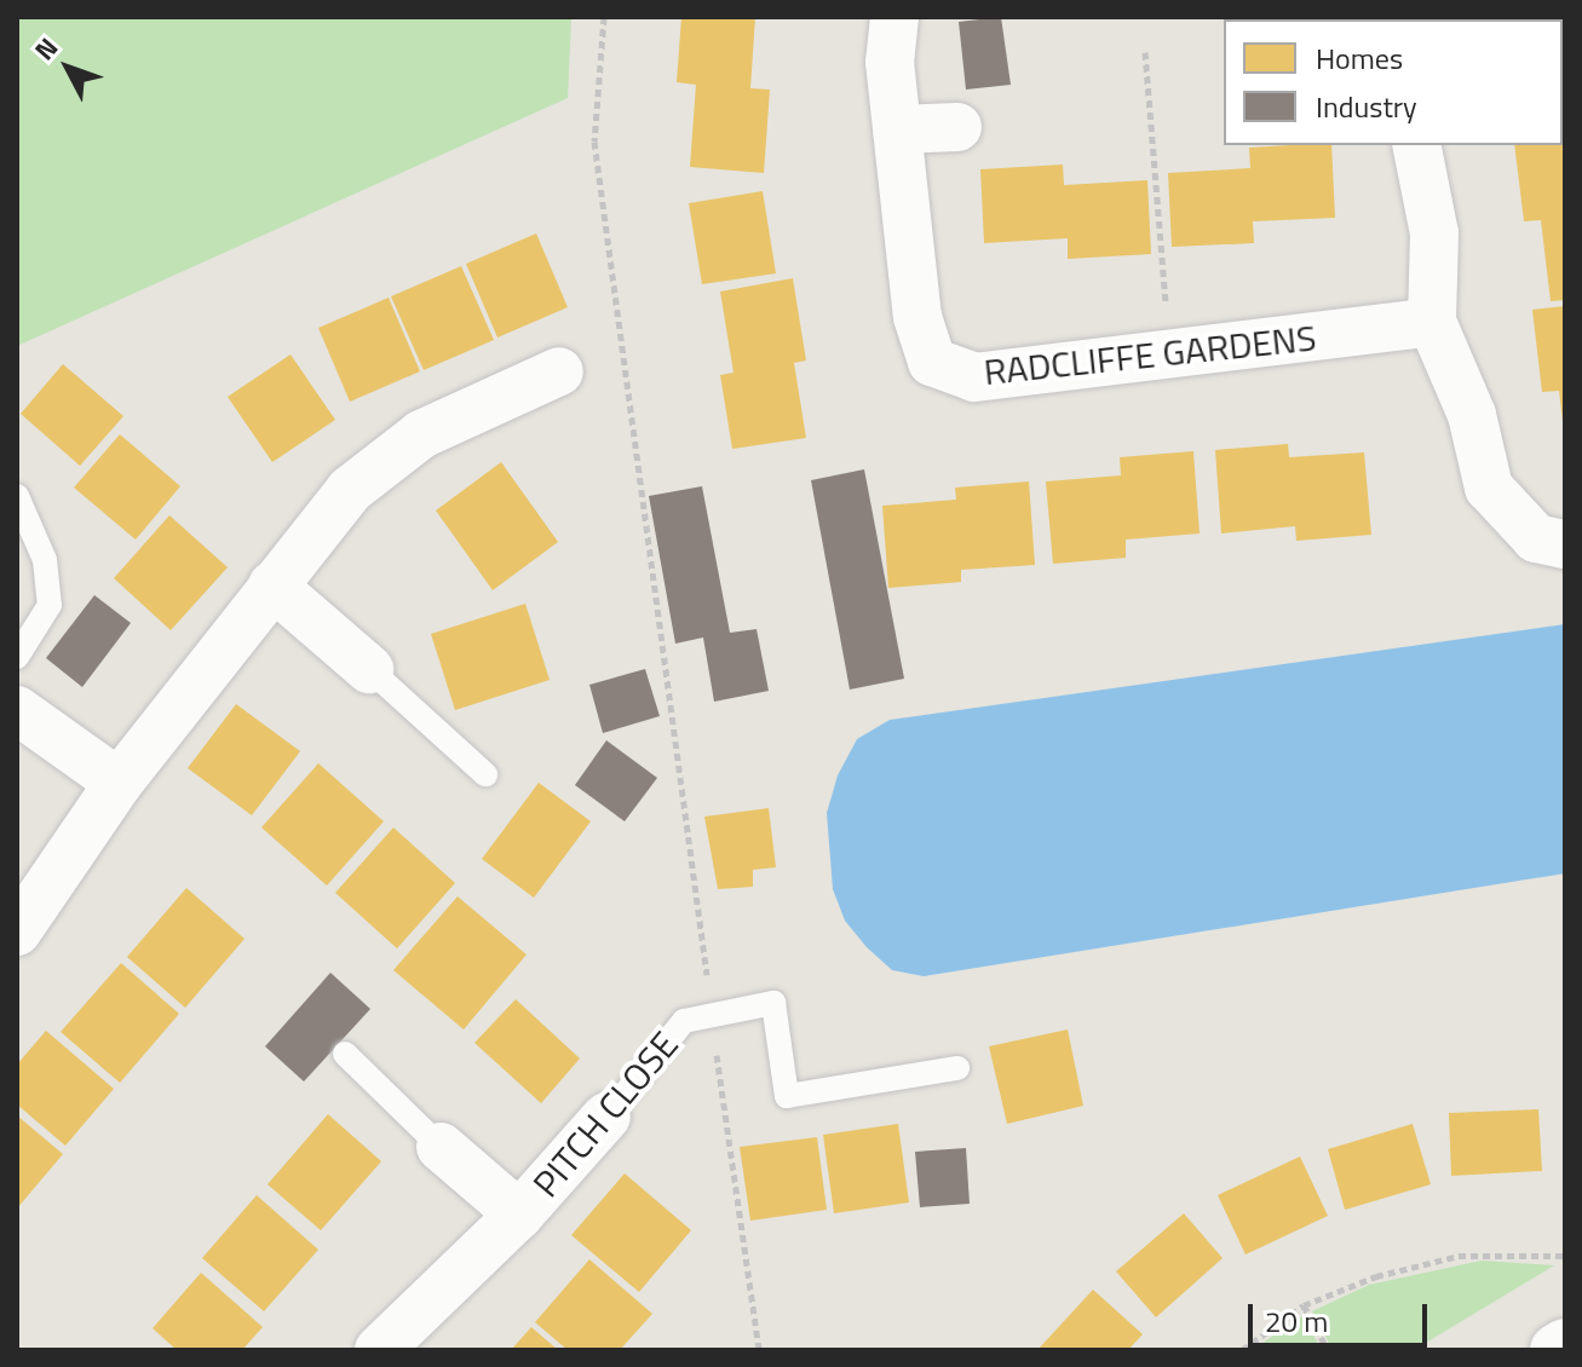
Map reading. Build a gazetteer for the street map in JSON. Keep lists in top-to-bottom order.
{
  "streets": {
    "street": ["RADCLIFFE GARDENS", "PITCH CLOSE"]
  },
  "legend": ["Homes", "Industry"],
  "scale_bar": "20 m",
  "north": "top left"
}
